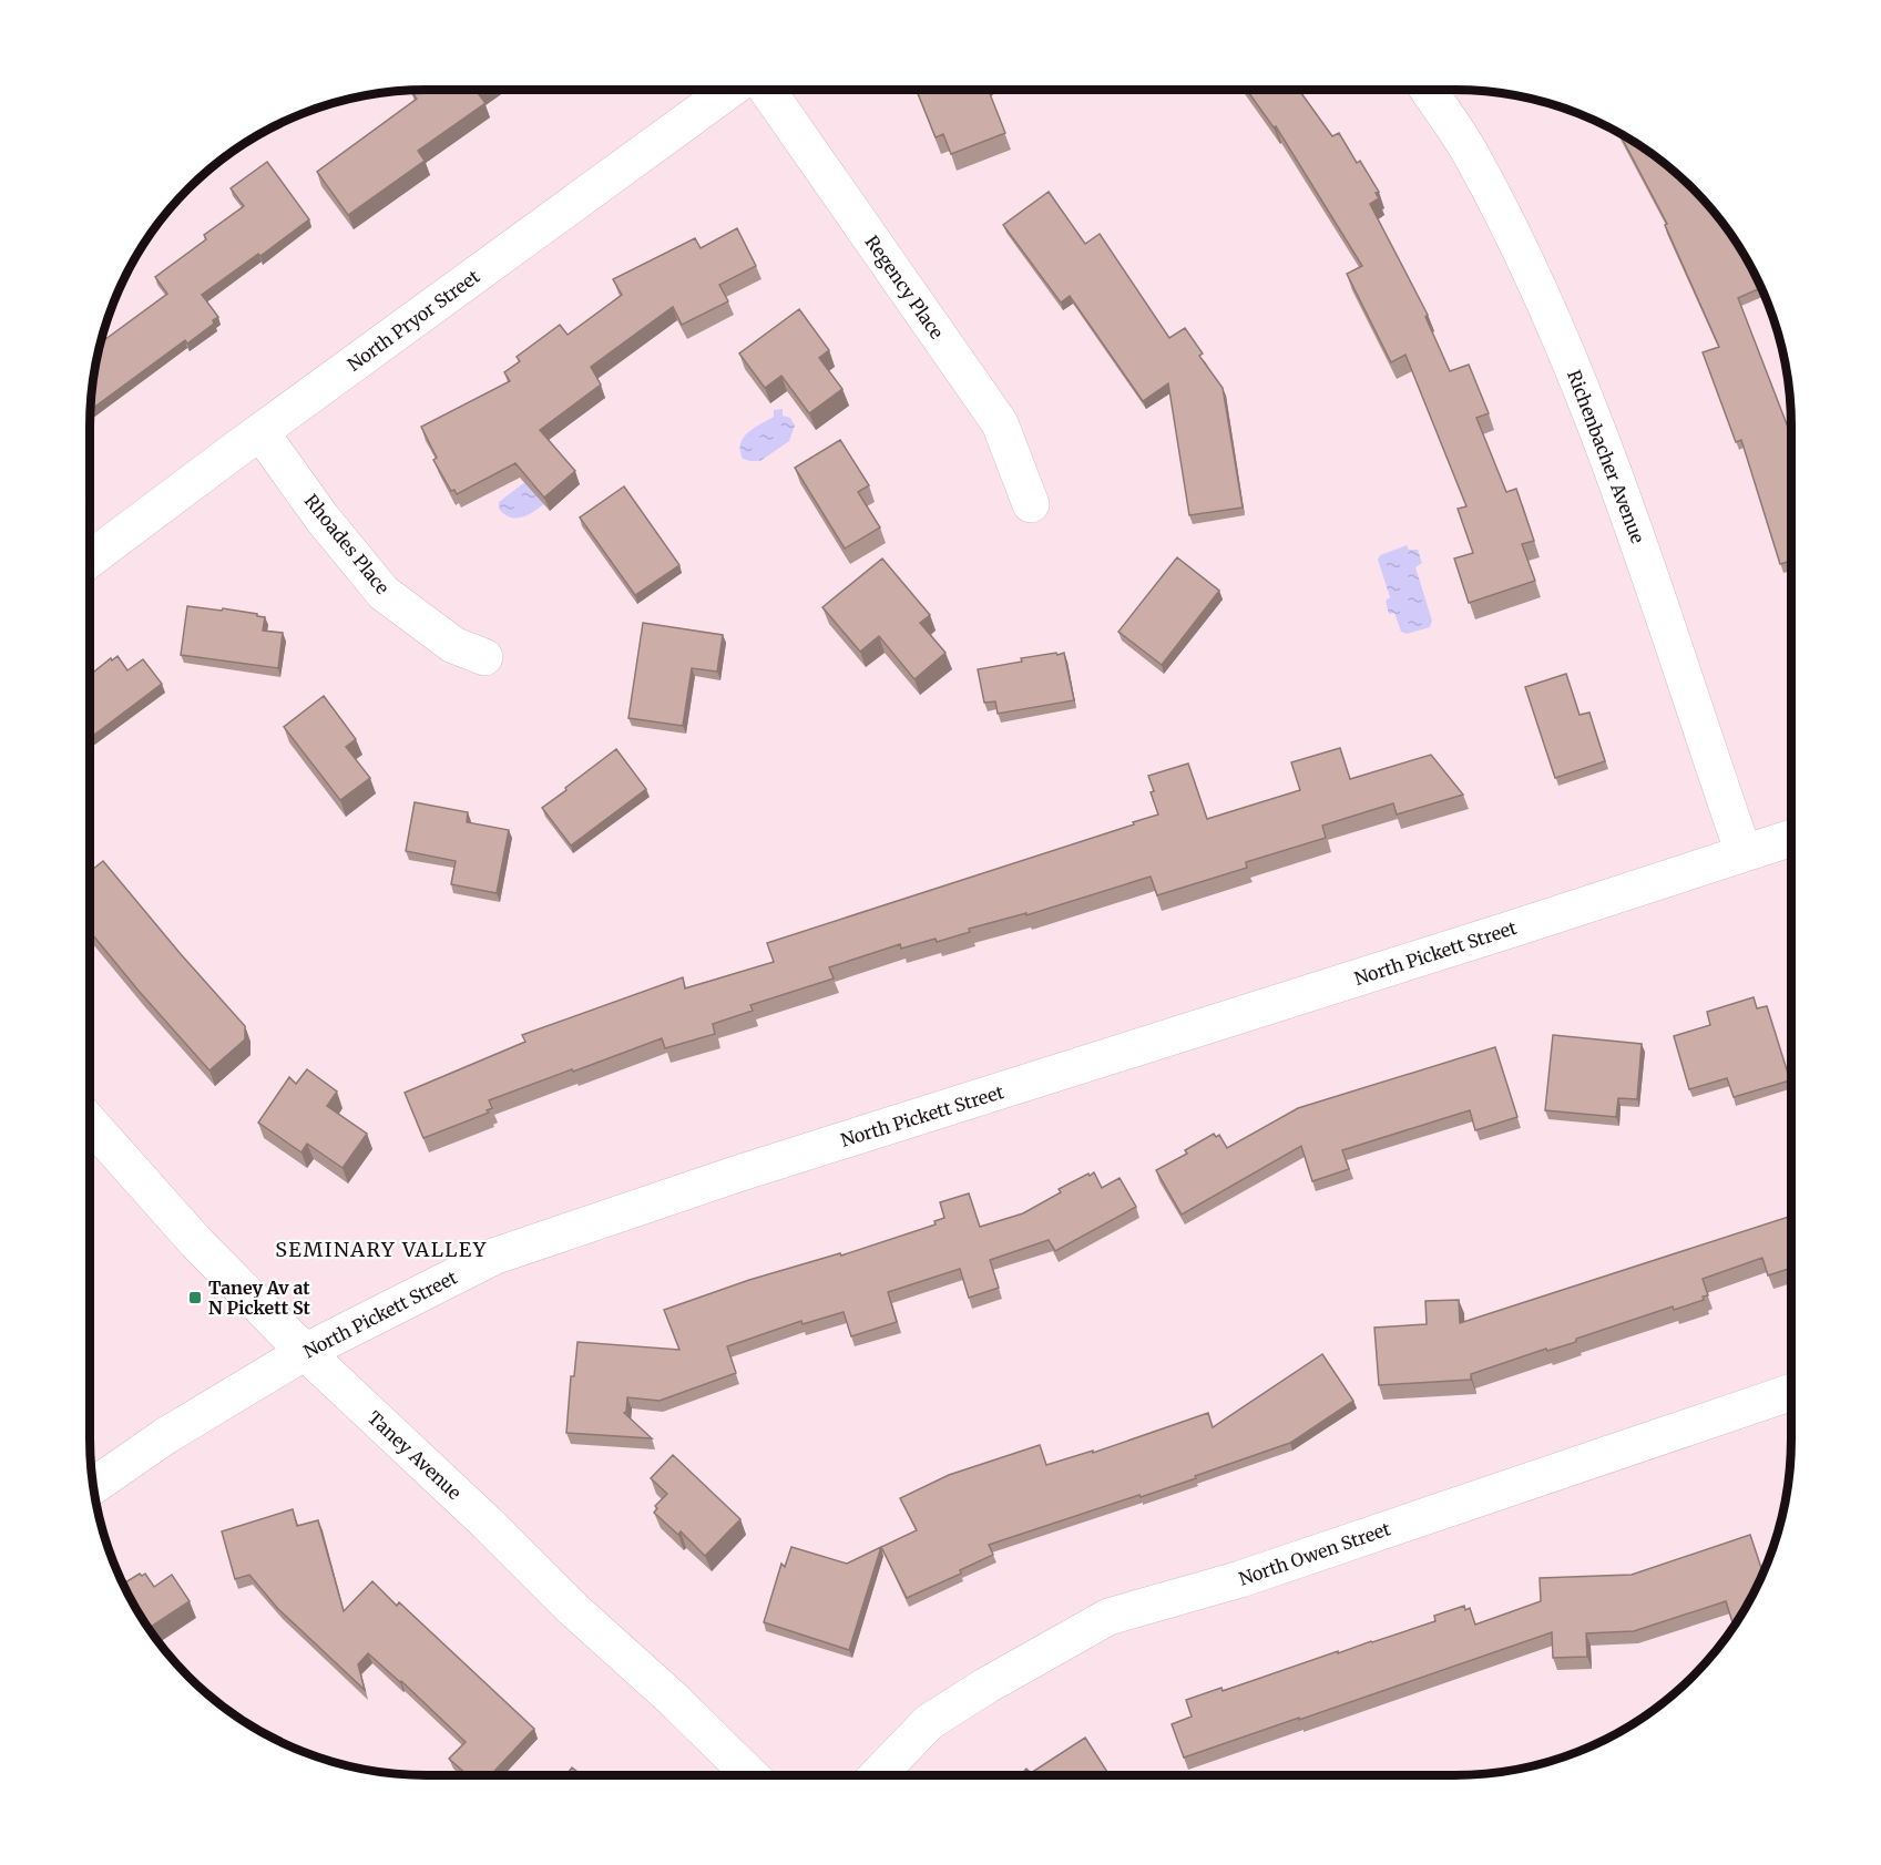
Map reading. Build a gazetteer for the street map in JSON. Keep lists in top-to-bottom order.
{
  "streets": {
    "street": [
      "Regency Place",
      "North Pryor Street",
      "Richenbacher Avenue",
      "Rhoades Place",
      "North Pickett Street",
      "Taney Avenue",
      "North Owen Street"
    ]
  },
  "crossings": [
    ["North Pryor Street", "Rhoades Place"],
    ["Richenbacher Avenue", "North Pickett Street"],
    ["North Pickett Street", "Taney Avenue"]
  ],
  "districts": ["SEMINARY VALLEY"],
  "places": {
    "transit": ["Taney Av at N Pickett St"]
  }
}
